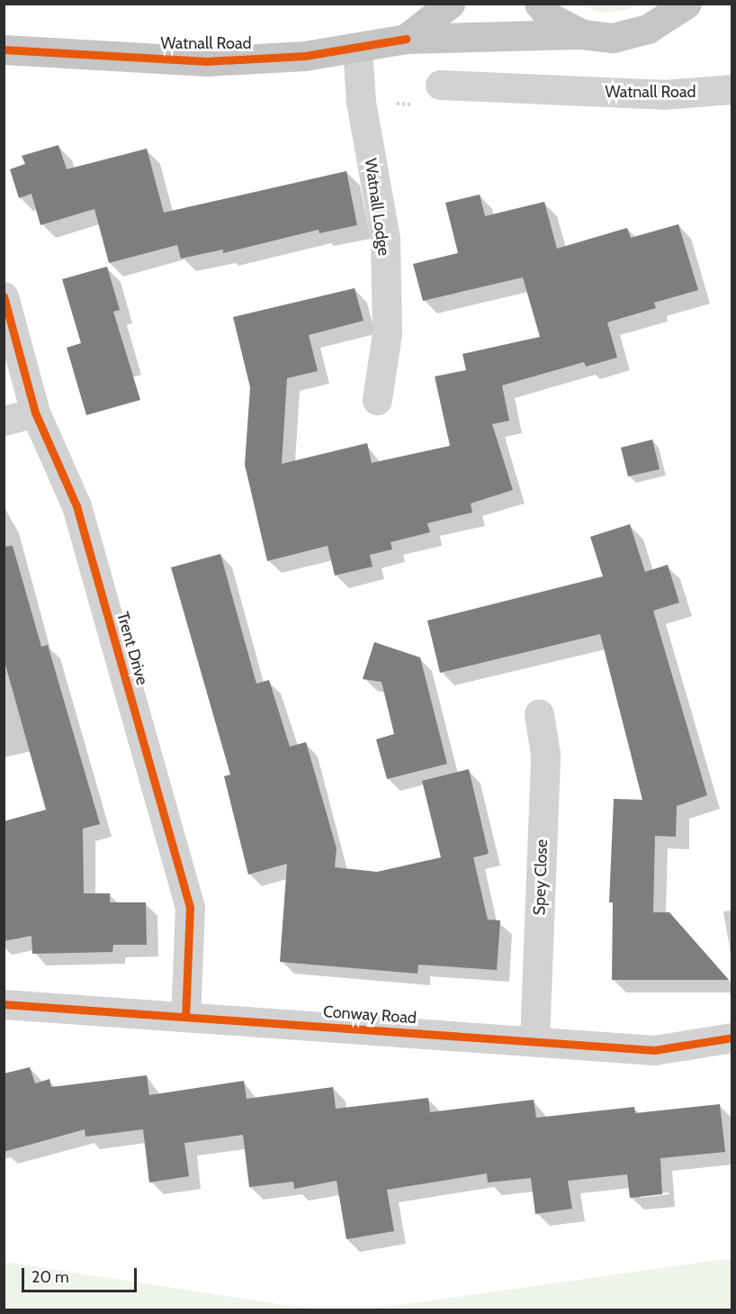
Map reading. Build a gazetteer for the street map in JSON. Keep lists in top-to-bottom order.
{
  "streets": {
    "main road": ["Watnall Road"],
    "street": [
      "Watnall Lodge",
      "Trent Drive",
      "Spey Close",
      "Conway Road"
    ]
  },
  "crossings": [
    ["Watnall Road", "Watnall Lodge"],
    ["Trent Drive", "Conway Road"],
    ["Spey Close", "Conway Road"]
  ],
  "scale_bar": "20 m"
}
